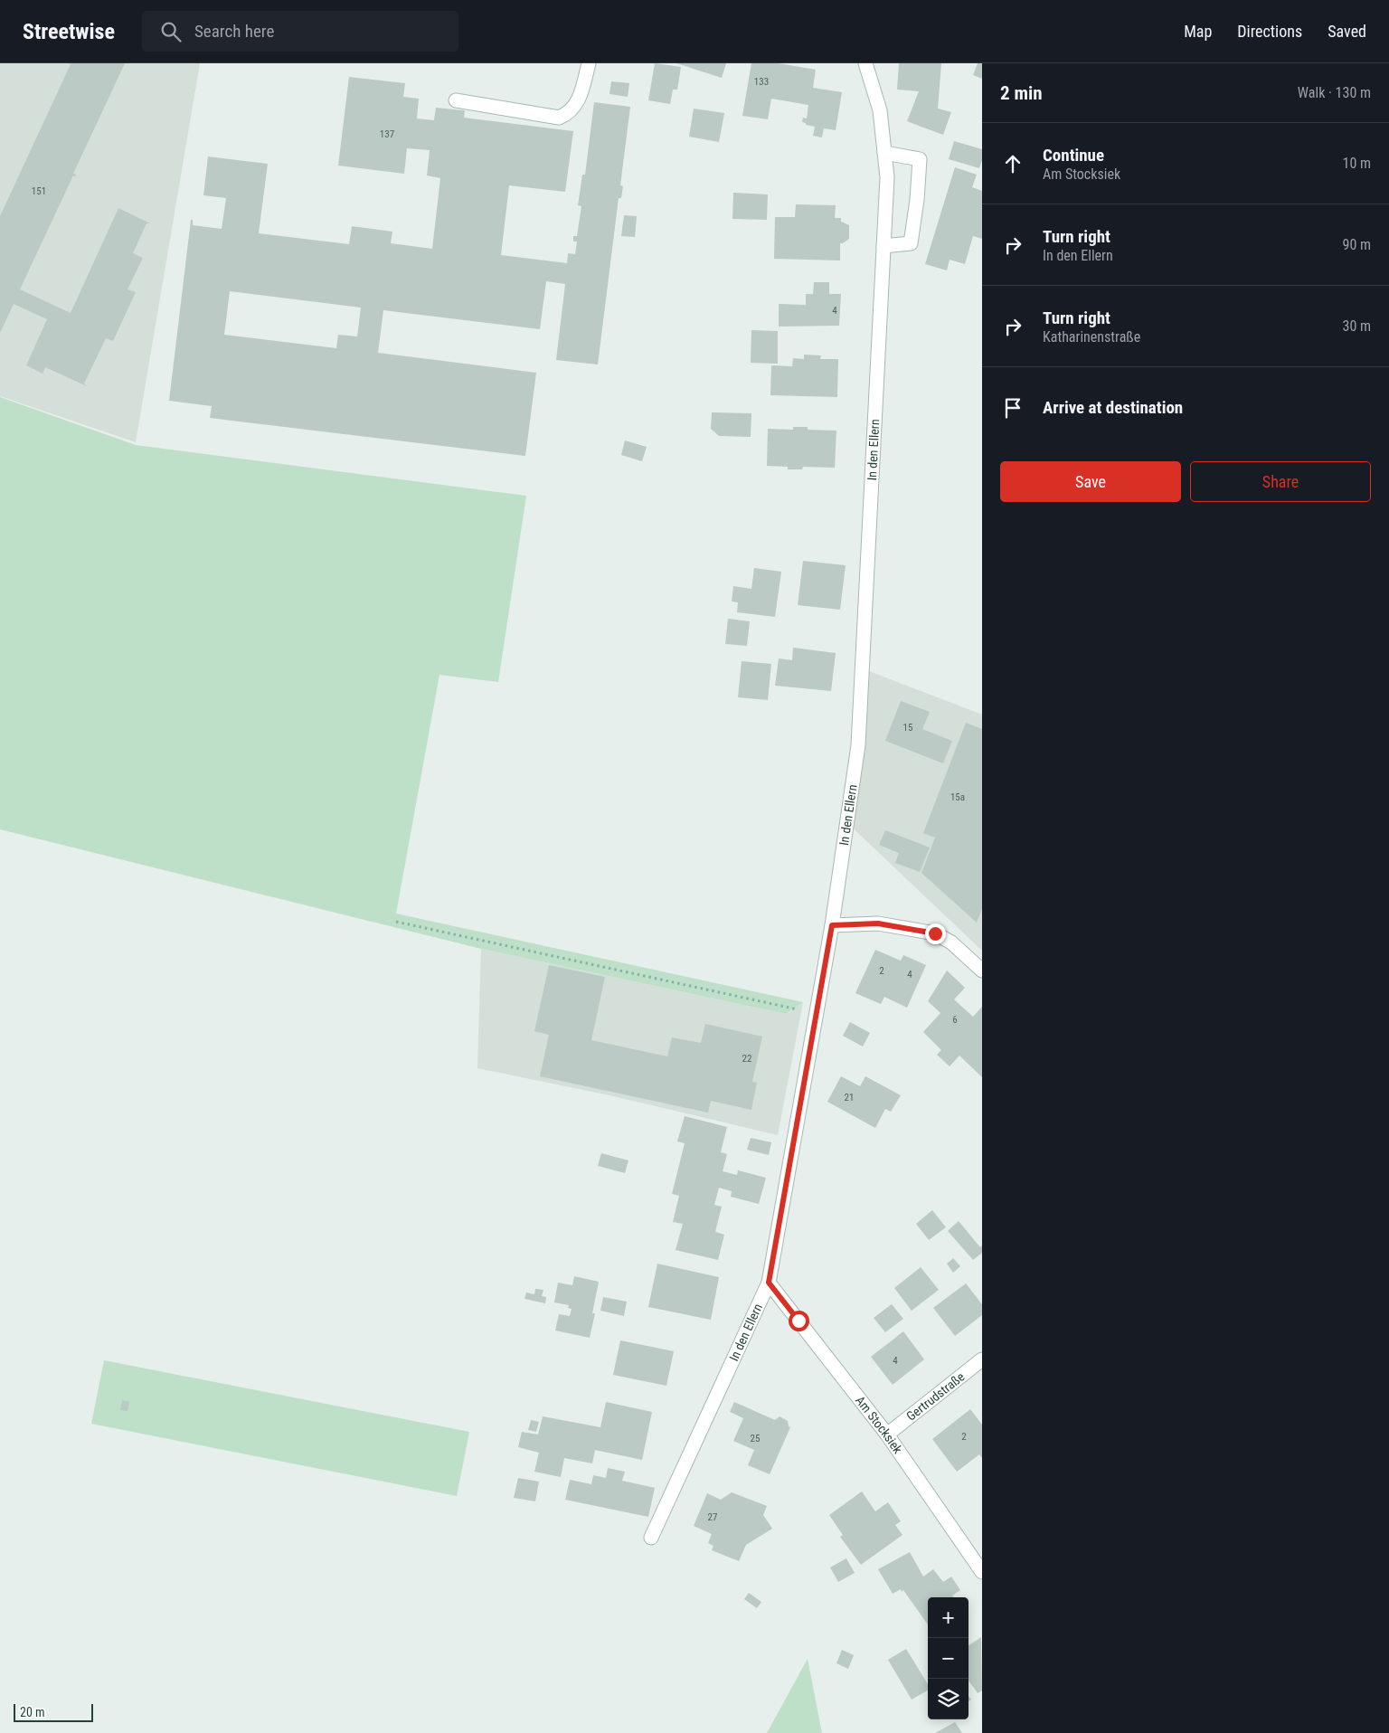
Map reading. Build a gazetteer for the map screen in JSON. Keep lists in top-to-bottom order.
{
  "streets": {
    "street": ["In den Ellern", "Gertrudstraße", "Am Stocksiek"]
  },
  "crossings": [
    ["In den Ellern", "Am Stocksiek"],
    ["Gertrudstraße", "Am Stocksiek"]
  ],
  "house_numbers": [
    "133",
    "137",
    "151",
    "4",
    "15",
    "15a",
    "2",
    "4",
    "6",
    "22",
    "21",
    "4",
    "2",
    "25",
    "27"
  ],
  "scale_bar": "20 m",
  "page": {
    "header": "Streetwise",
    "search": "Search here",
    "nav": ["Map", "Directions", "Saved"],
    "heading": ["2 min", "Walk · 130 m"],
    "list": [
      ["Continue", "Am Stocksiek", "10 m"],
      ["Turn right", "In den Ellern", "90 m"],
      ["Turn right", "Katharinenstraße", "30 m"],
      "Arrive at destination"
    ],
    "buttons": ["Save", "Share"],
    "map_buttons": ["+", "−"],
    "scale": "20 m"
  }
}
